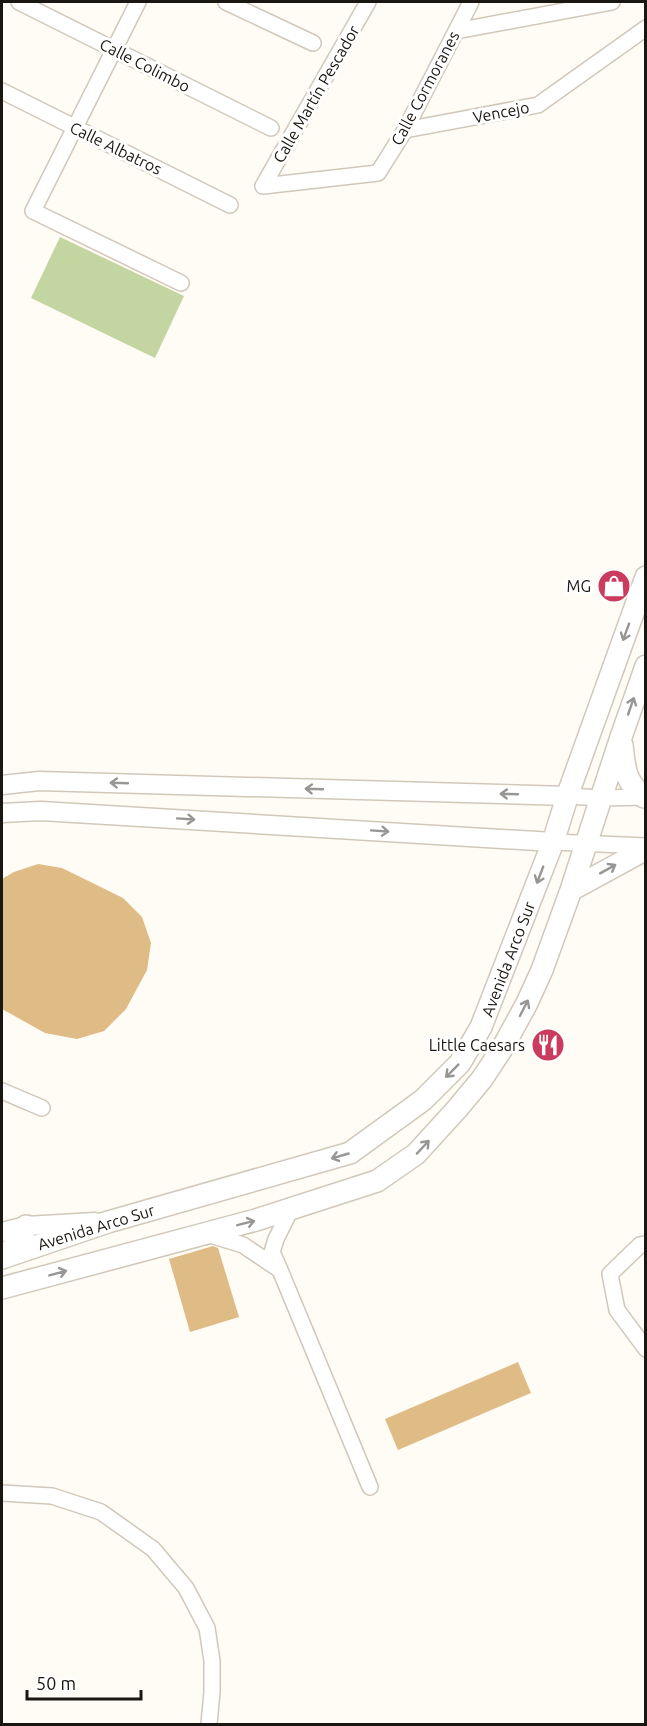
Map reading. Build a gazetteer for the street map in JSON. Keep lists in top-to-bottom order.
{
  "streets": {
    "main road": ["Avenida Arco Sur"],
    "street": [
      "Calle Colimbo",
      "Calle Cormoranes",
      "Calle Martín Pescador",
      "Vencejo",
      "Calle Albatros"
    ]
  },
  "crossings": [
    ["Calle Cormoranes", "Calle Martín Pescador"],
    ["Calle Cormoranes", "Vencejo"]
  ],
  "places": {
    "shop": ["MG"],
    "restaurant": ["Little Caesars"]
  },
  "scale_bar": "50 m"
}
